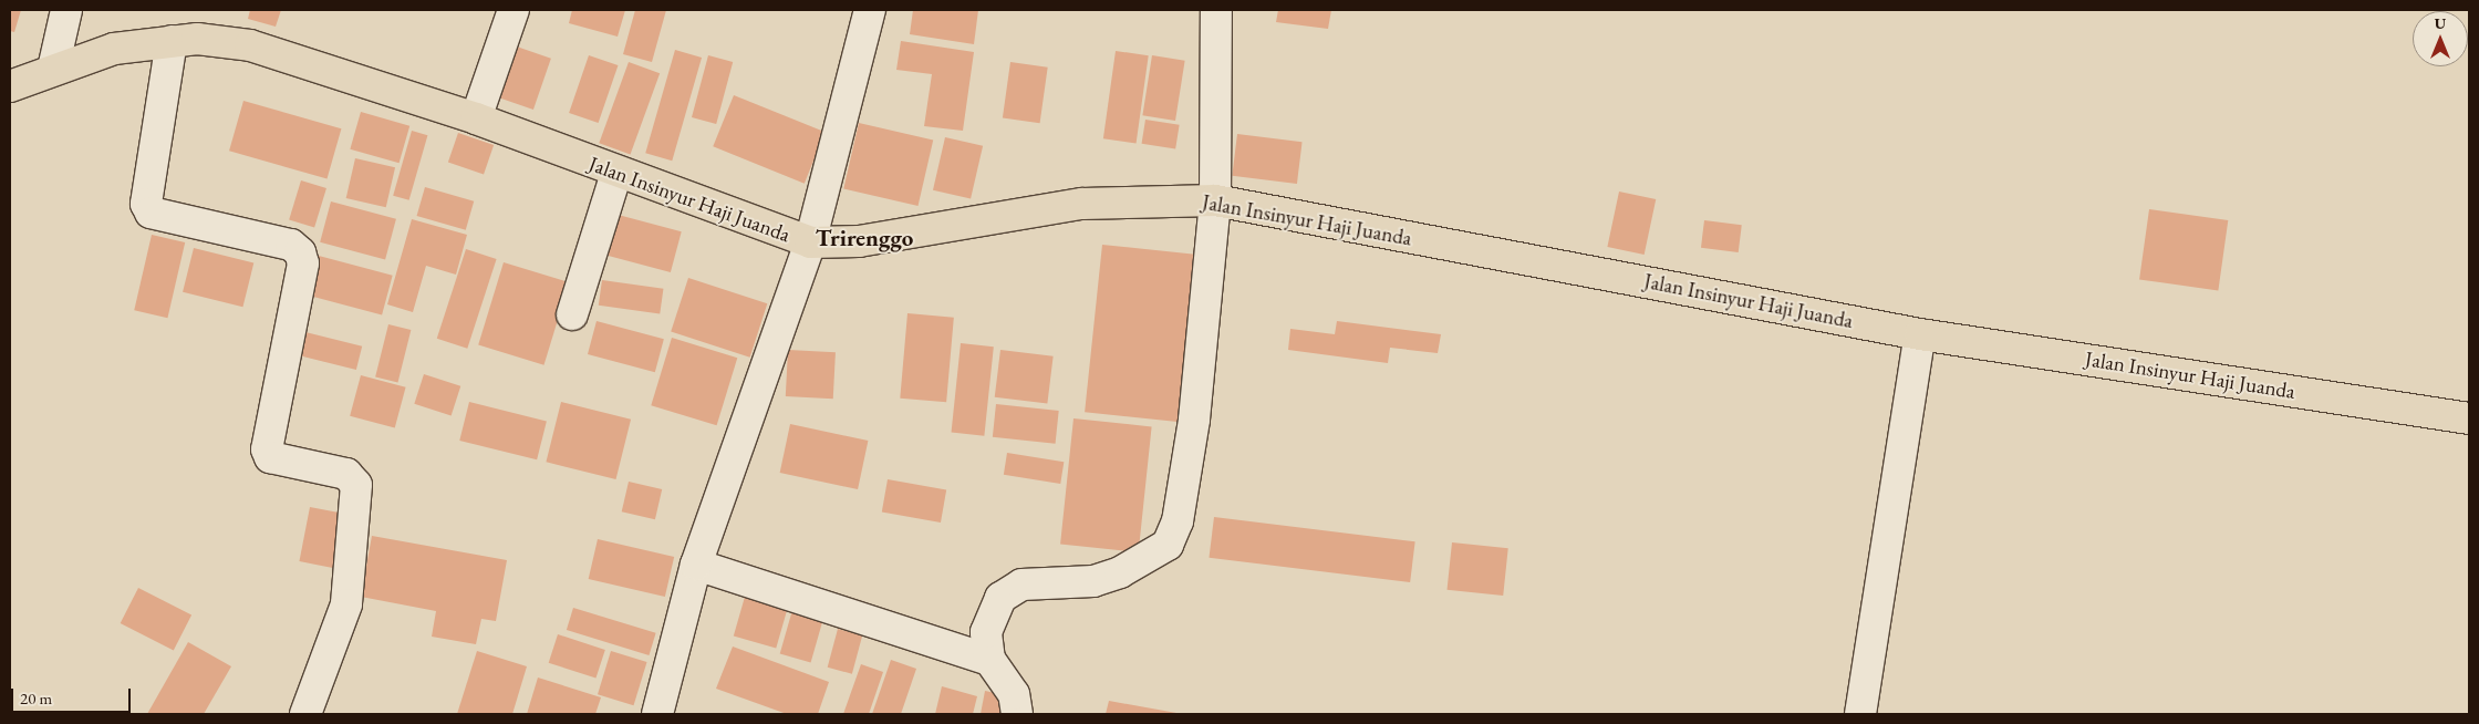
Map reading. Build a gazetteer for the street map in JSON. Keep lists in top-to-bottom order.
{
  "streets": {
    "main road": ["Jalan Insinyur Haji Juanda"]
  },
  "districts": ["Trirenggo"],
  "scale_bar": "20 m",
  "north": "top"
}
